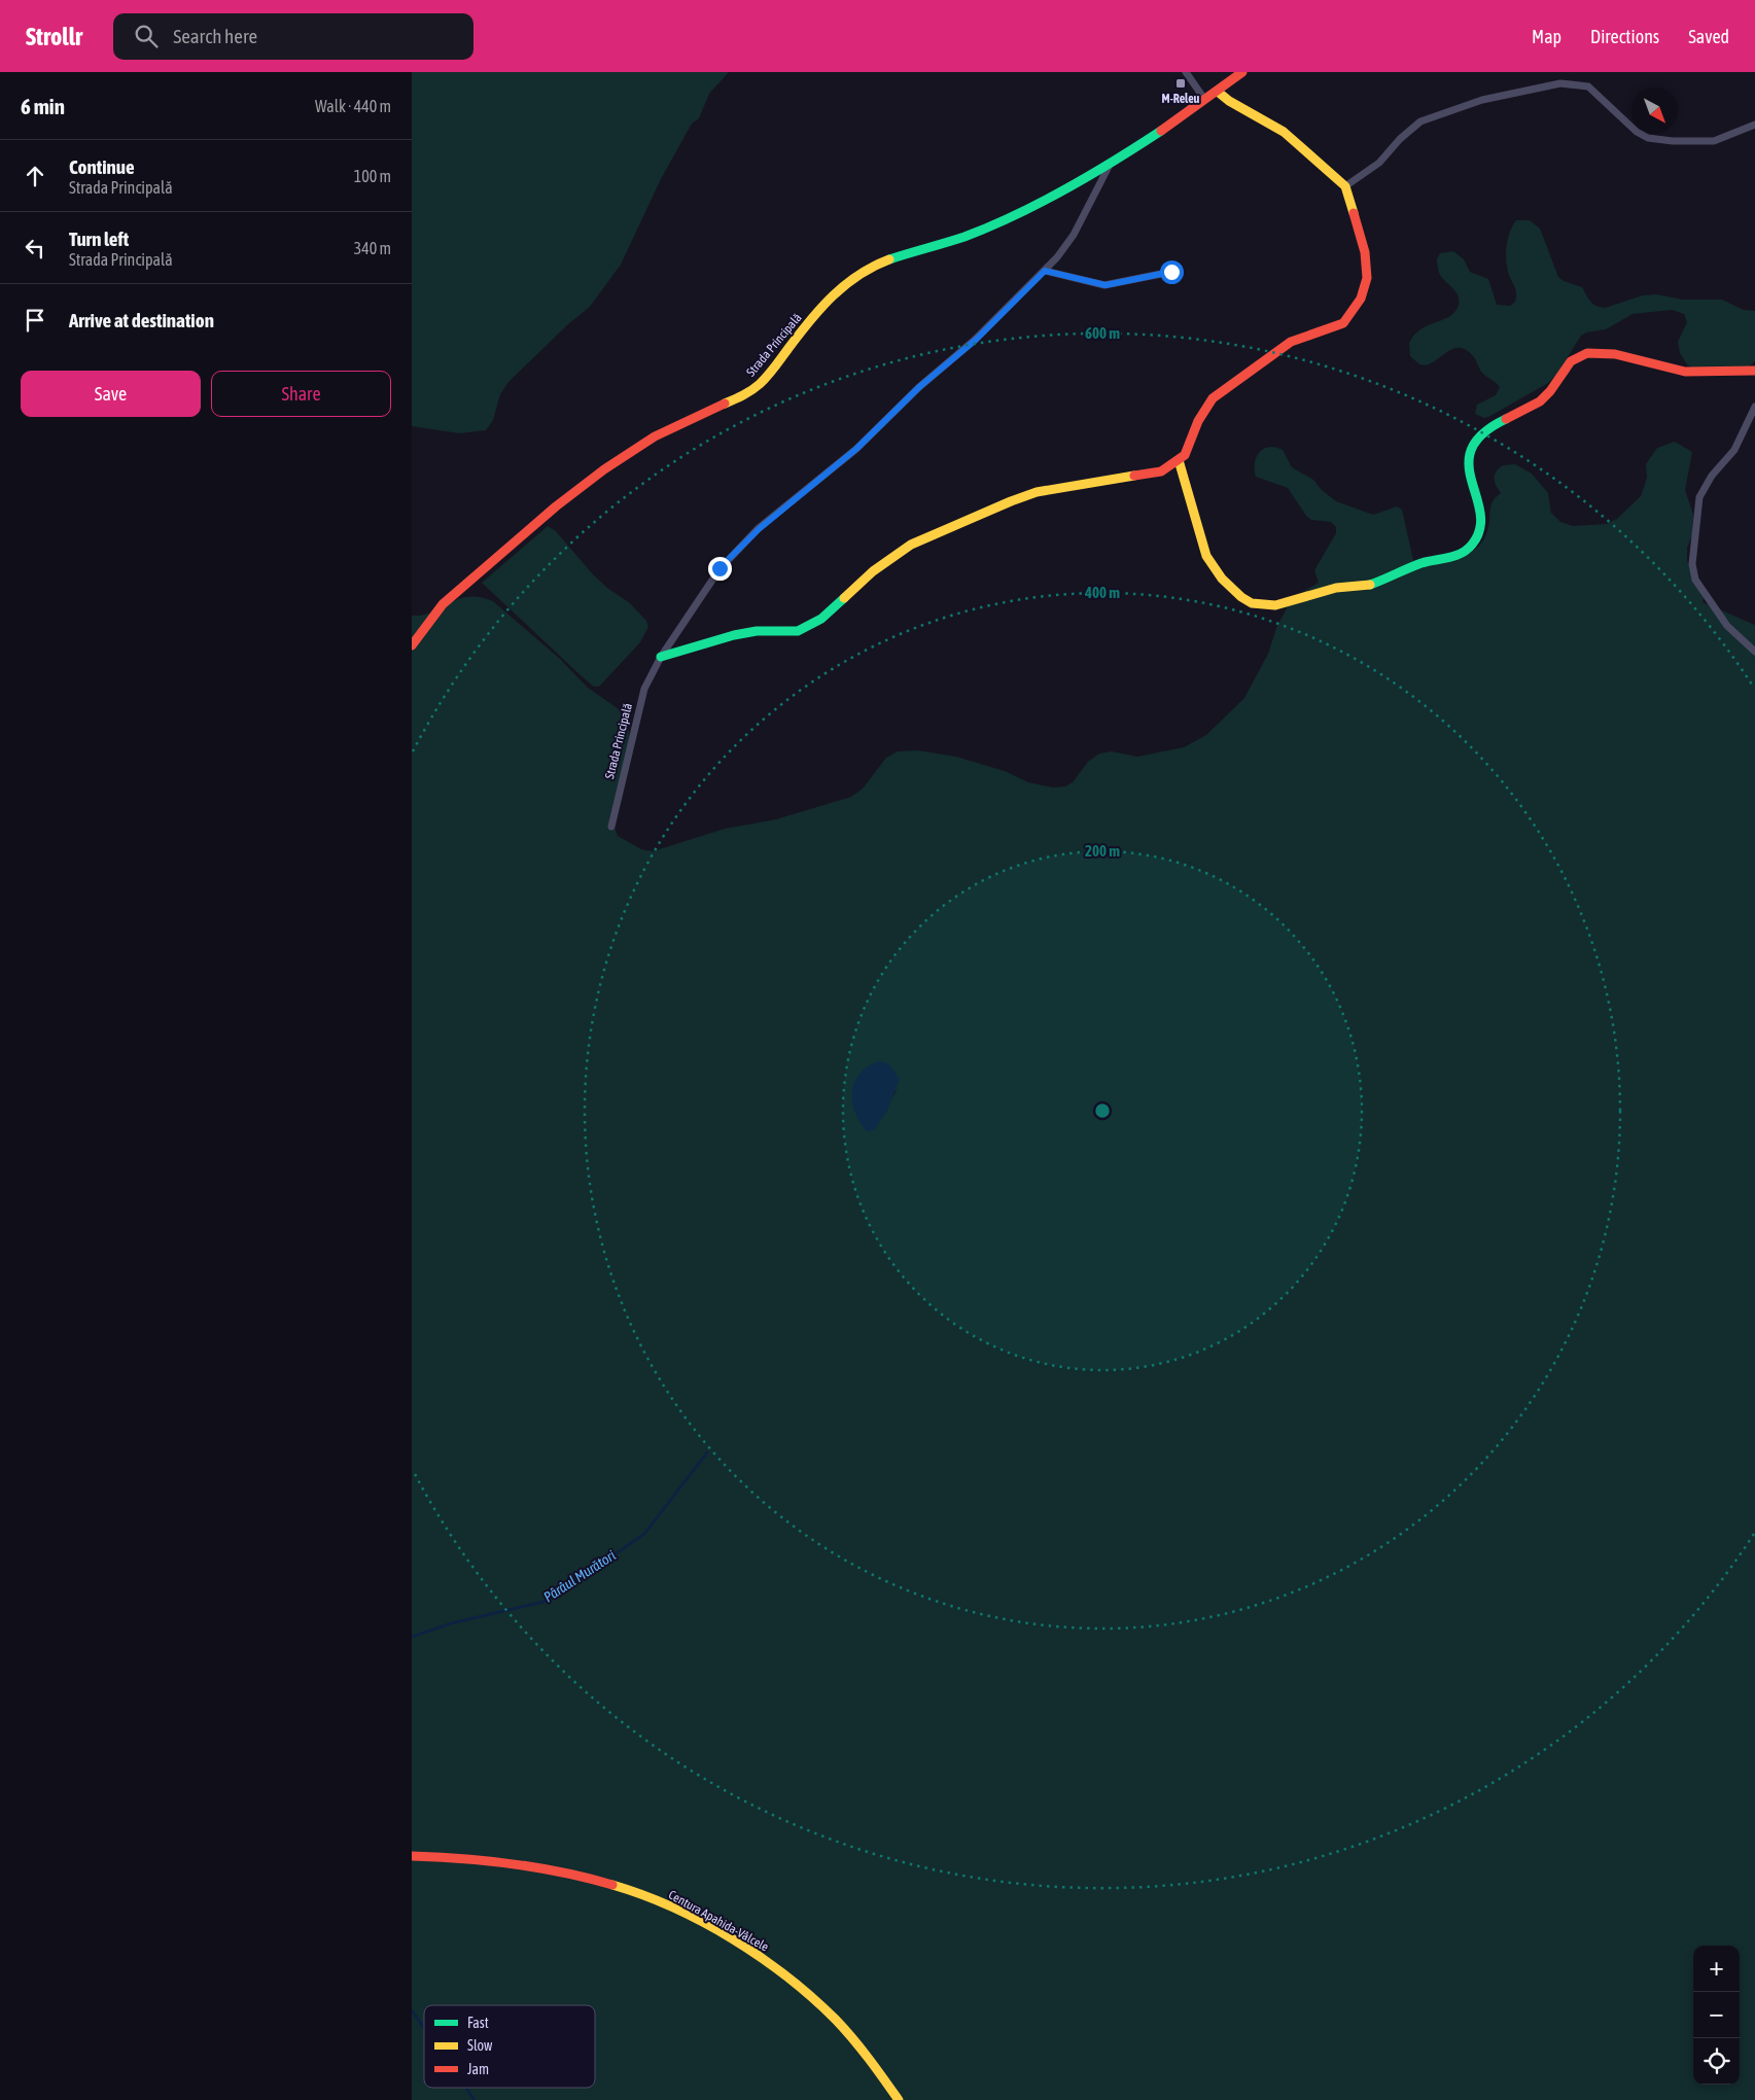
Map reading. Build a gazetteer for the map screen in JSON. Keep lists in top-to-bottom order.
{
  "streets": {
    "main road": ["Strada Principală", "Centura Apahida-Vâlcele"]
  },
  "water": ["Pârâul Murători"],
  "places": {
    "transit": ["M-Releu"]
  },
  "legend": ["Fast", "Slow", "Jam"],
  "north": "bottom right",
  "page": {
    "header": "Strollr",
    "search": "Search here",
    "nav": ["Map", "Directions", "Saved"],
    "heading": ["6 min", "Walk · 440 m"],
    "list": [
      ["Continue", "Strada Principală", "100 m"],
      ["Turn left", "Strada Principală", "340 m"],
      "Arrive at destination"
    ],
    "buttons": ["Save", "Share"],
    "map_buttons": ["+", "−"]
  },
  "rings": ["600 m", "400 m", "200 m"]
}
